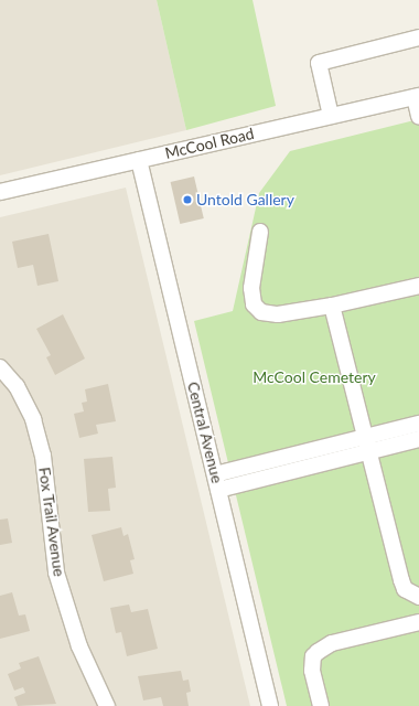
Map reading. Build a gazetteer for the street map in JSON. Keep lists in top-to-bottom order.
{
  "streets": {
    "street": ["McCool Road", "Central Avenue", "Fox Trail Avenue"]
  },
  "crossings": [
    ["McCool Road", "Central Avenue"]
  ],
  "parks": ["McCool Cemetery"],
  "places": ["Untold Gallery"]
}
